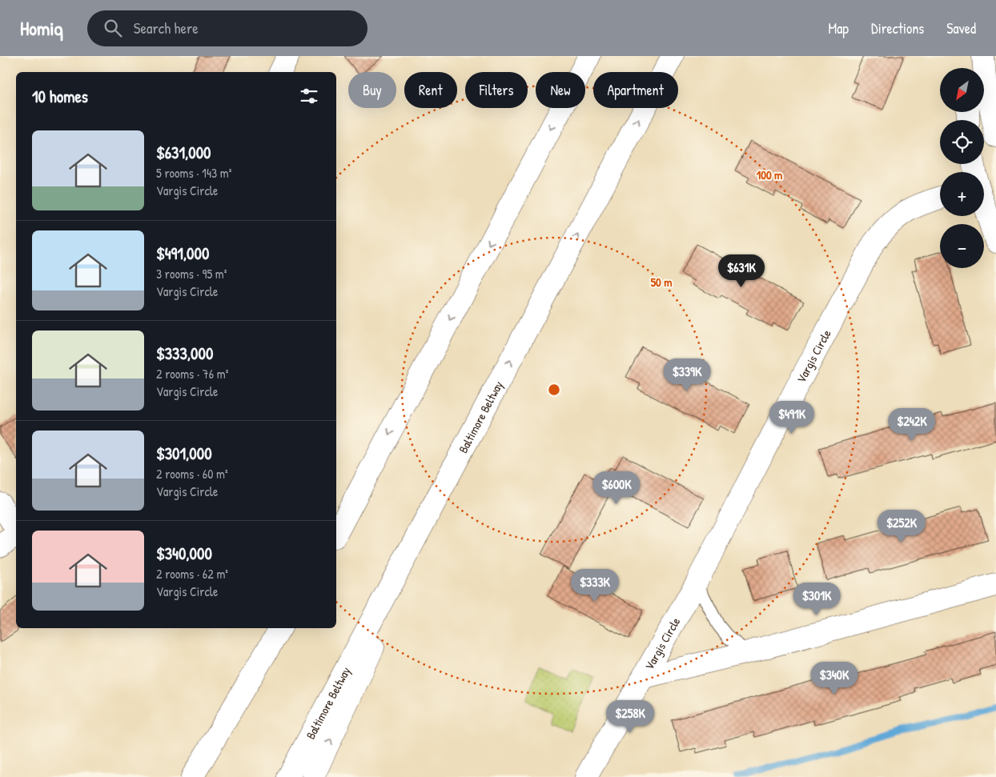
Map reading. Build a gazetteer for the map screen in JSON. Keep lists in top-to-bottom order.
{
  "streets": {
    "main road": ["Vargis Circle", "Baltimore Beltway"]
  },
  "north": "bottom left",
  "page": {
    "header": "Homiq",
    "search": "Search here",
    "nav": ["Map", "Directions", "Saved"],
    "map_buttons": ["+", "−"],
    "chip": [
      "Buy",
      "Rent",
      "Filters",
      "New",
      "Apartment"
    ],
    "heading": "10 homes",
    "list": [
      {
        "name": "$631,000",
        "note": "5 rooms · 143 m² · Vargis Circle"
      },
      {
        "name": "$491,000",
        "note": "3 rooms · 95 m² · Vargis Circle"
      },
      {
        "name": "$333,000",
        "note": "2 rooms · 76 m² · Vargis Circle"
      },
      {
        "name": "$301,000",
        "note": "2 rooms · 60 m² · Vargis Circle"
      },
      {
        "name": "$340,000",
        "note": "2 rooms · 62 m² · Vargis Circle"
      }
    ],
    "price": [
      "$631K",
      "$339K",
      "$491K",
      "$242K",
      "$600K",
      "$252K",
      "$333K",
      "$301K",
      "$340K",
      "$258K"
    ]
  },
  "rings": ["100 m", "50 m"]
}
